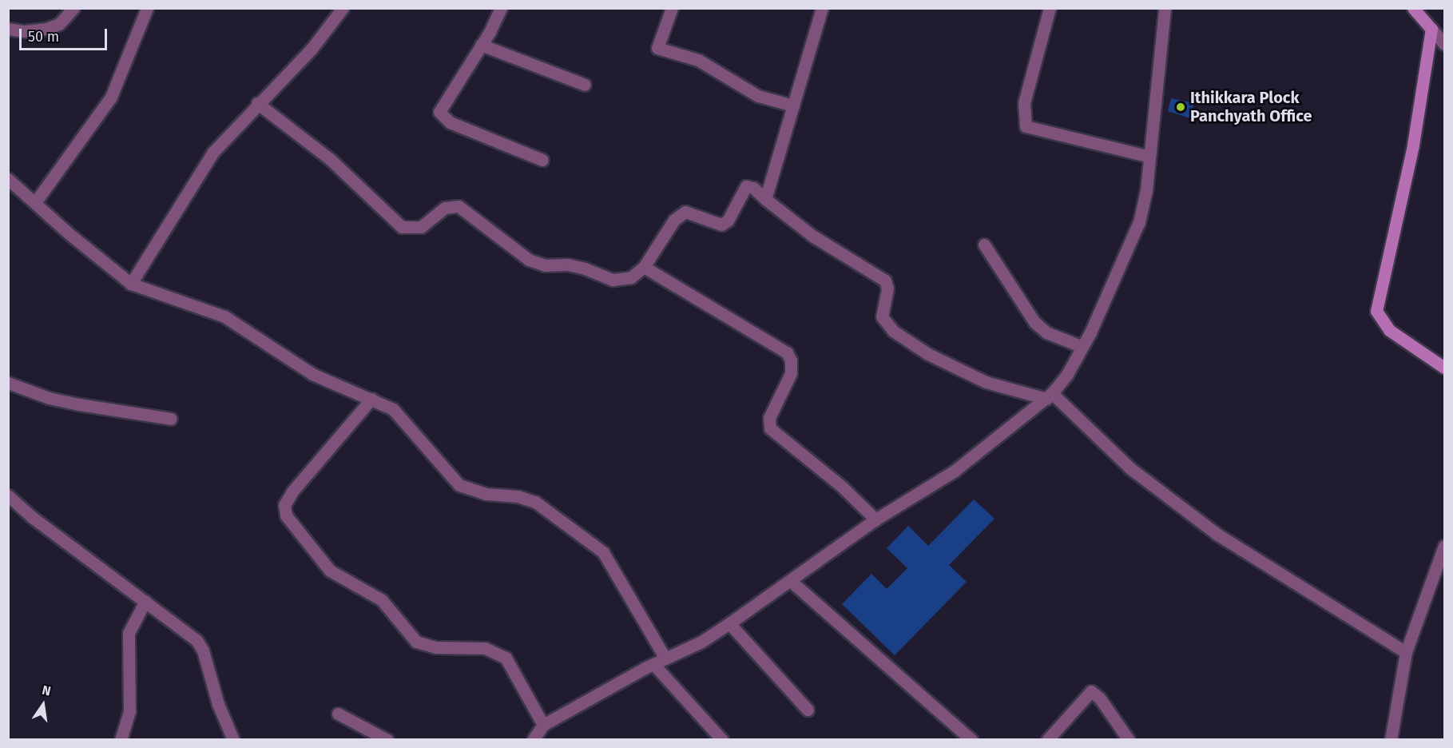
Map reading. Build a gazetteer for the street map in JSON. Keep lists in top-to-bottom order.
{
  "places": ["Ithikkara Plock Panchyath Office"],
  "scale_bar": "50 m",
  "north": "top"
}
